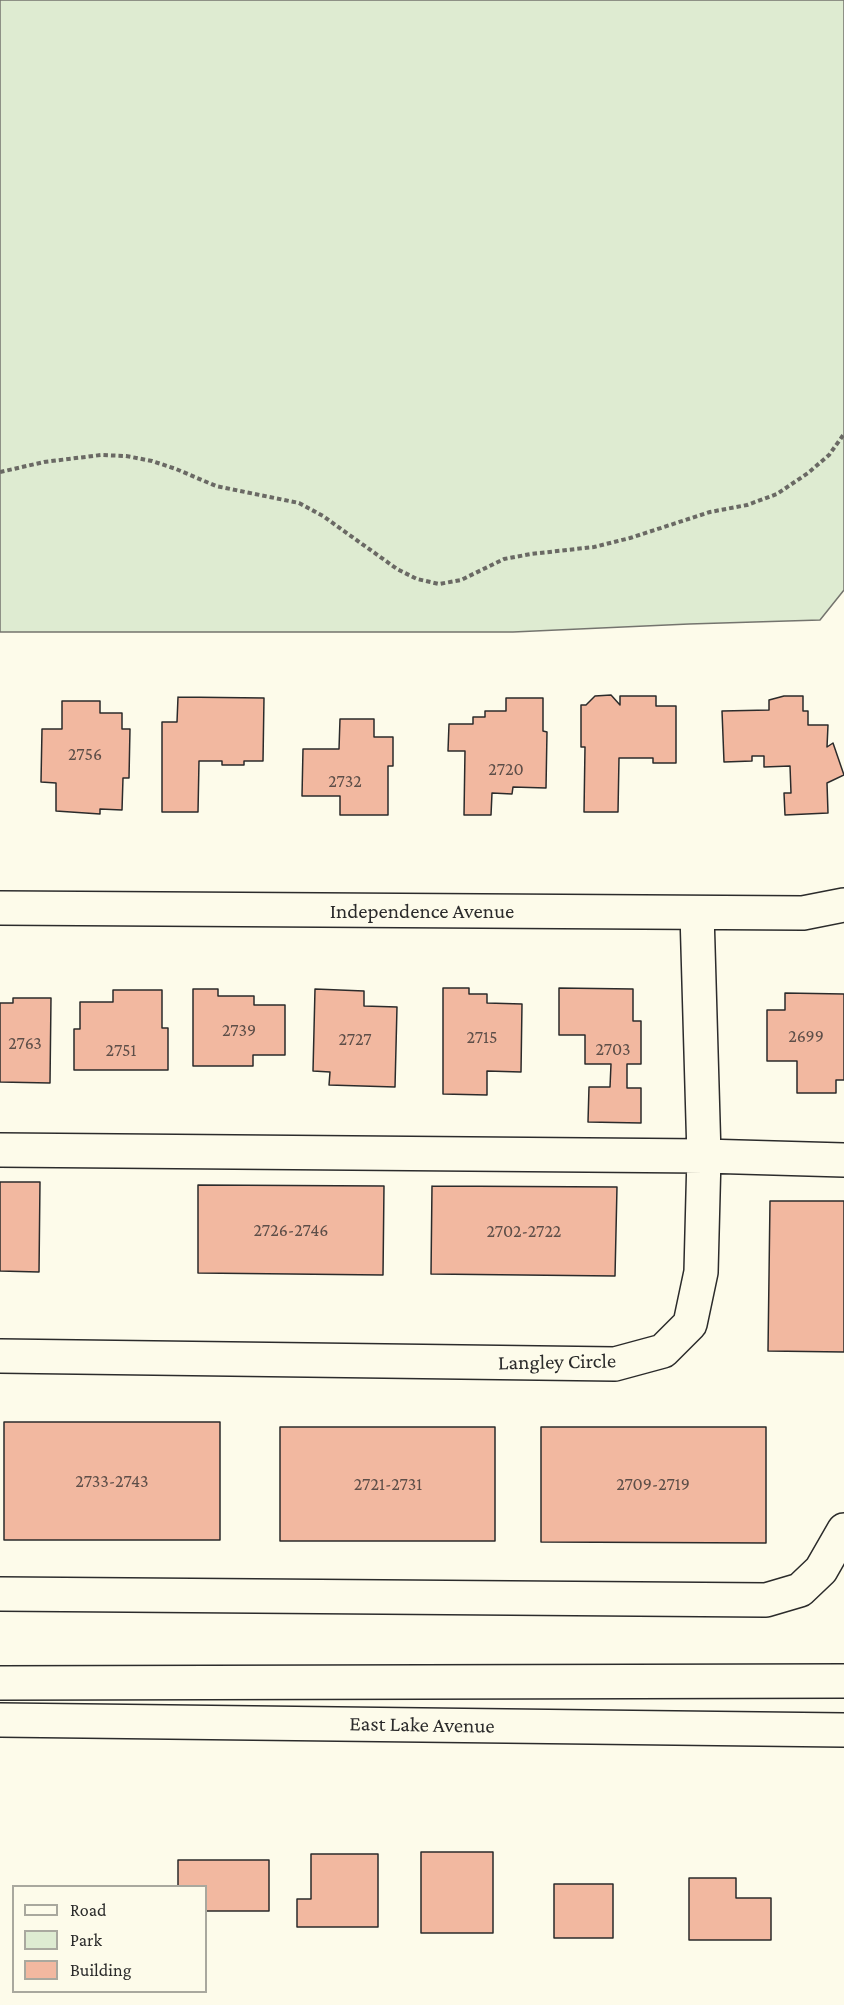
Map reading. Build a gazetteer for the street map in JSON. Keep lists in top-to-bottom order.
{
  "streets": {
    "street": ["Independence Avenue", "Langley Circle", "East Lake Avenue"]
  },
  "crossings": [
    ["Independence Avenue", "Langley Circle"]
  ],
  "house_numbers": [
    "2756",
    "2720",
    "2732",
    "2739",
    "2699",
    "2715",
    "2727",
    "2763",
    "2703",
    "2751",
    "2726-2746",
    "2702-2722",
    "2733-2743",
    "2721-2731",
    "2709-2719"
  ],
  "legend": ["Road", "Park", "Building"]
}
